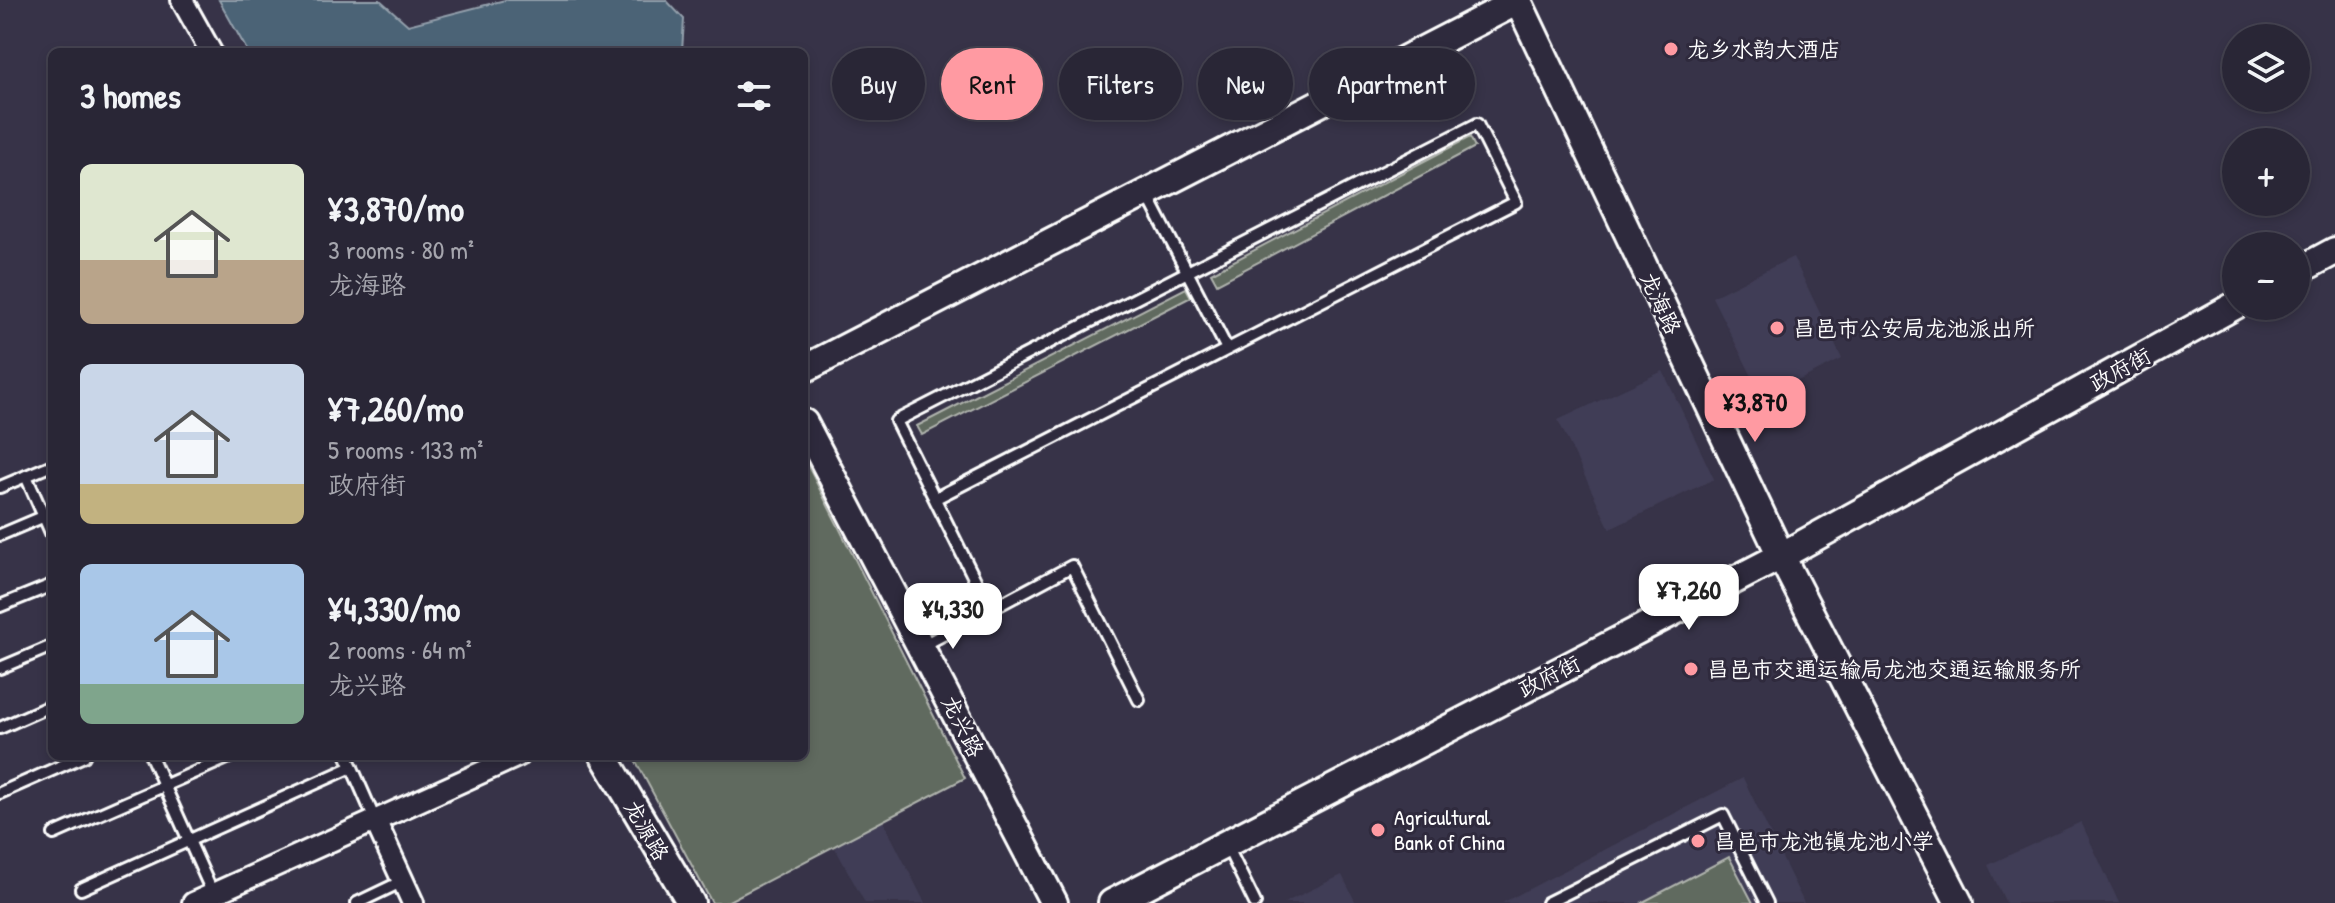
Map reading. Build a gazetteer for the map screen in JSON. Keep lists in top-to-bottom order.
{
  "streets": {
    "street": [
      "龙海路",
      "政府街",
      "龙兴路",
      "龙源路"
    ]
  },
  "crossings": [
    ["龙海路", "政府街"]
  ],
  "places": [
    "龙乡水韵大酒店",
    "昌邑市公安局龙池派出所",
    "昌邑市交通运输局龙池交通运输服务所",
    "Agricultural Bank of China",
    "昌邑市龙池镇龙池小学"
  ],
  "page": {
    "map_buttons": ["+", "−"],
    "chip": [
      "Buy",
      "Rent",
      "Filters",
      "New",
      "Apartment"
    ],
    "heading": "3 homes",
    "list": [
      {
        "name": "¥3,870/mo",
        "note": "3 rooms · 80 m² · 龙海路"
      },
      {
        "name": "¥7,260/mo",
        "note": "5 rooms · 133 m² · 政府街"
      },
      {
        "name": "¥4,330/mo",
        "note": "2 rooms · 64 m² · 龙兴路"
      }
    ],
    "price": ["¥3,870", "¥7,260", "¥4,330"]
  }
}
